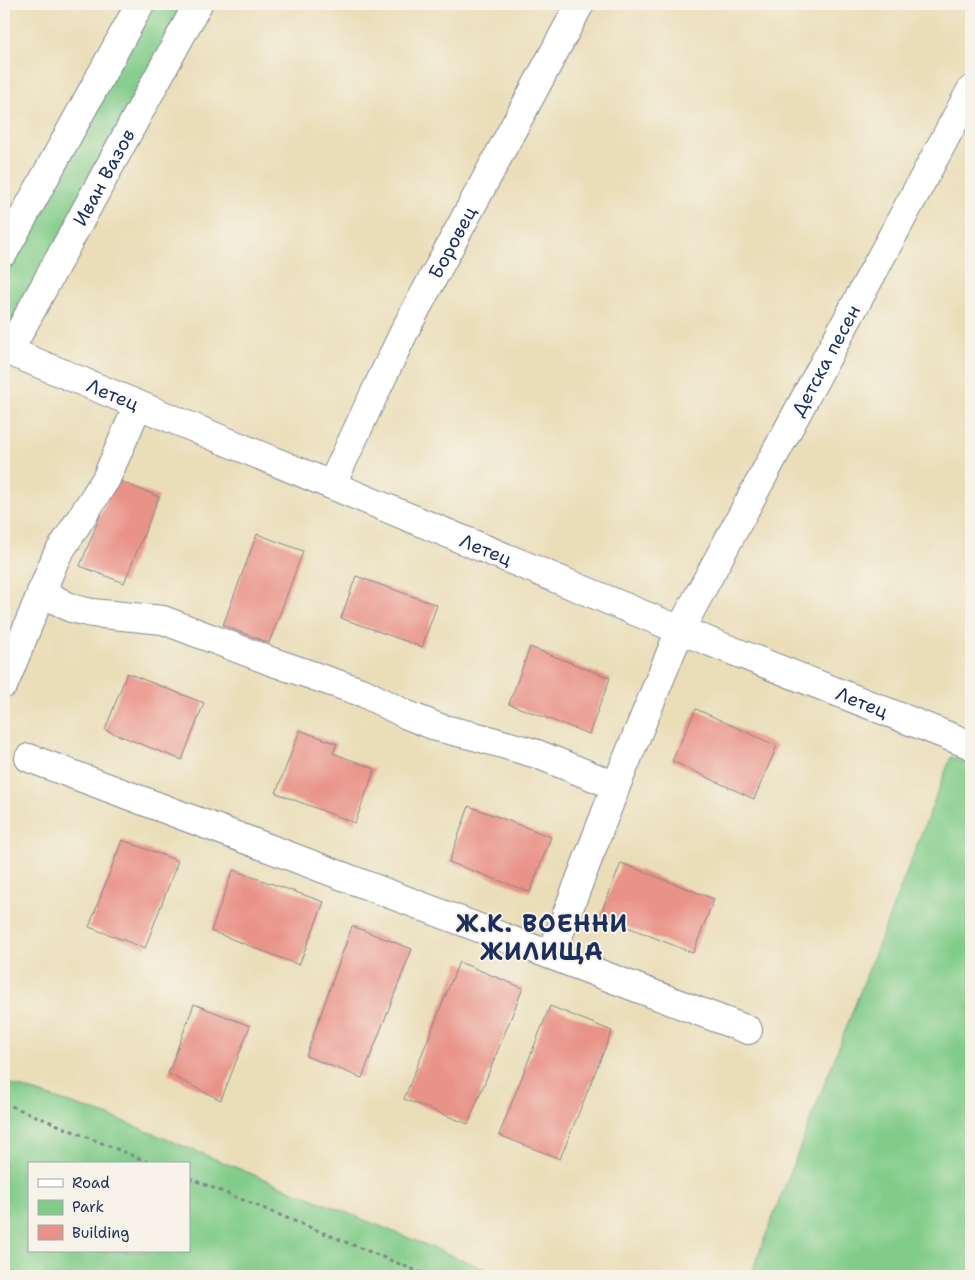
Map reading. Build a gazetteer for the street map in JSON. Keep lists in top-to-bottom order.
{
  "streets": {
    "street": [
      "Иван Вазов",
      "Боровец",
      "Детска песен",
      "Летец"
    ]
  },
  "crossings": [
    ["Иван Вазов", "Летец"],
    ["Боровец", "Летец"],
    ["Детска песен", "Летец"]
  ],
  "districts": ["Ж.К. ВОЕННИ ЖИЛИЩА"],
  "legend": ["Road", "Park", "Building"]
}
